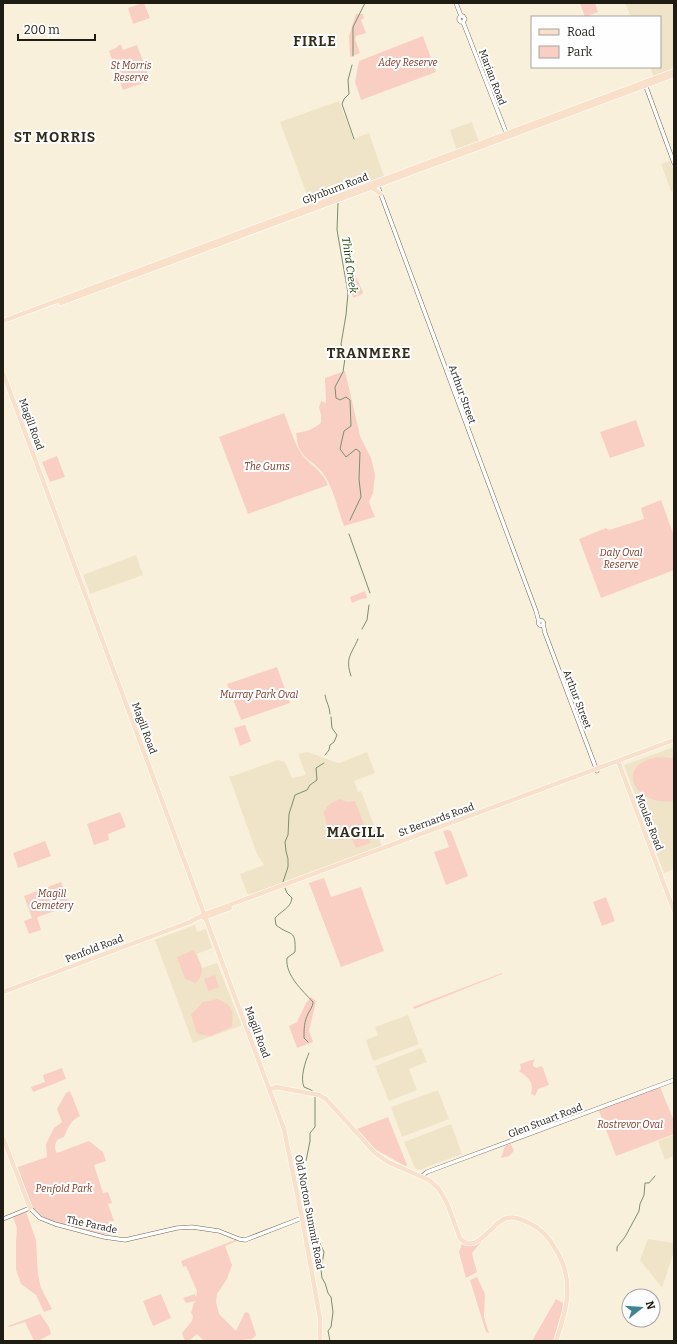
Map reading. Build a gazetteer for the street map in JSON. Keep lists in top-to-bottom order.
{
  "streets": {
    "main road": [
      "Glynburn Road",
      "Magill Road",
      "St Bernards Road",
      "Moules Road",
      "Penfold Road",
      "Old Norton Summit Road"
    ],
    "street": [
      "Marian Road",
      "Arthur Street",
      "Glen Stuart Road",
      "The Parade"
    ]
  },
  "crossings": [
    ["Marian Road", "Glynburn Road"],
    ["Glynburn Road", "Arthur Street"],
    ["Arthur Street", "St Bernards Road"],
    ["Magill Road", "St Bernards Road"],
    ["Magill Road", "Penfold Road"],
    ["Magill Road", "Old Norton Summit Road"],
    ["St Bernards Road", "Moules Road"],
    ["St Bernards Road", "Penfold Road"],
    ["Old Norton Summit Road", "The Parade"]
  ],
  "districts": [
    "FIRLE",
    "ST MORRIS",
    "TRANMERE",
    "MAGILL"
  ],
  "water": ["Third Creek"],
  "parks": [
    "Adey Reserve",
    "St Morris Reserve",
    "The Gums",
    "Daly Oval Reserve",
    "Murray Park Oval",
    "Magill Cemetery",
    "Rostrevor Oval",
    "Penfold Park"
  ],
  "legend": ["Road", "Park"],
  "scale_bar": "200 m",
  "north": "right"
}
